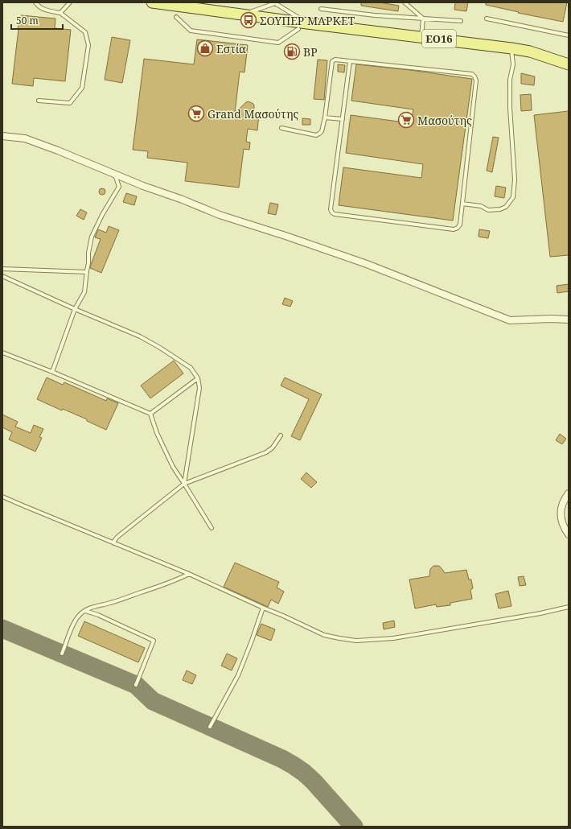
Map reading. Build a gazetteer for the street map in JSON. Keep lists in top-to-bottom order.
{
  "streets": {
    "main road": ["ΕΟ16"]
  },
  "places": {
    "bus stop": ["ΣΟΥΠΕΡ ΜΑΡΚΕΤ"],
    "shop": ["Εστία"],
    "fuel station": ["BP"],
    "supermarket": ["Grand Μασούτης", "Μασούτης"]
  },
  "scale_bar": "50 m"
}
